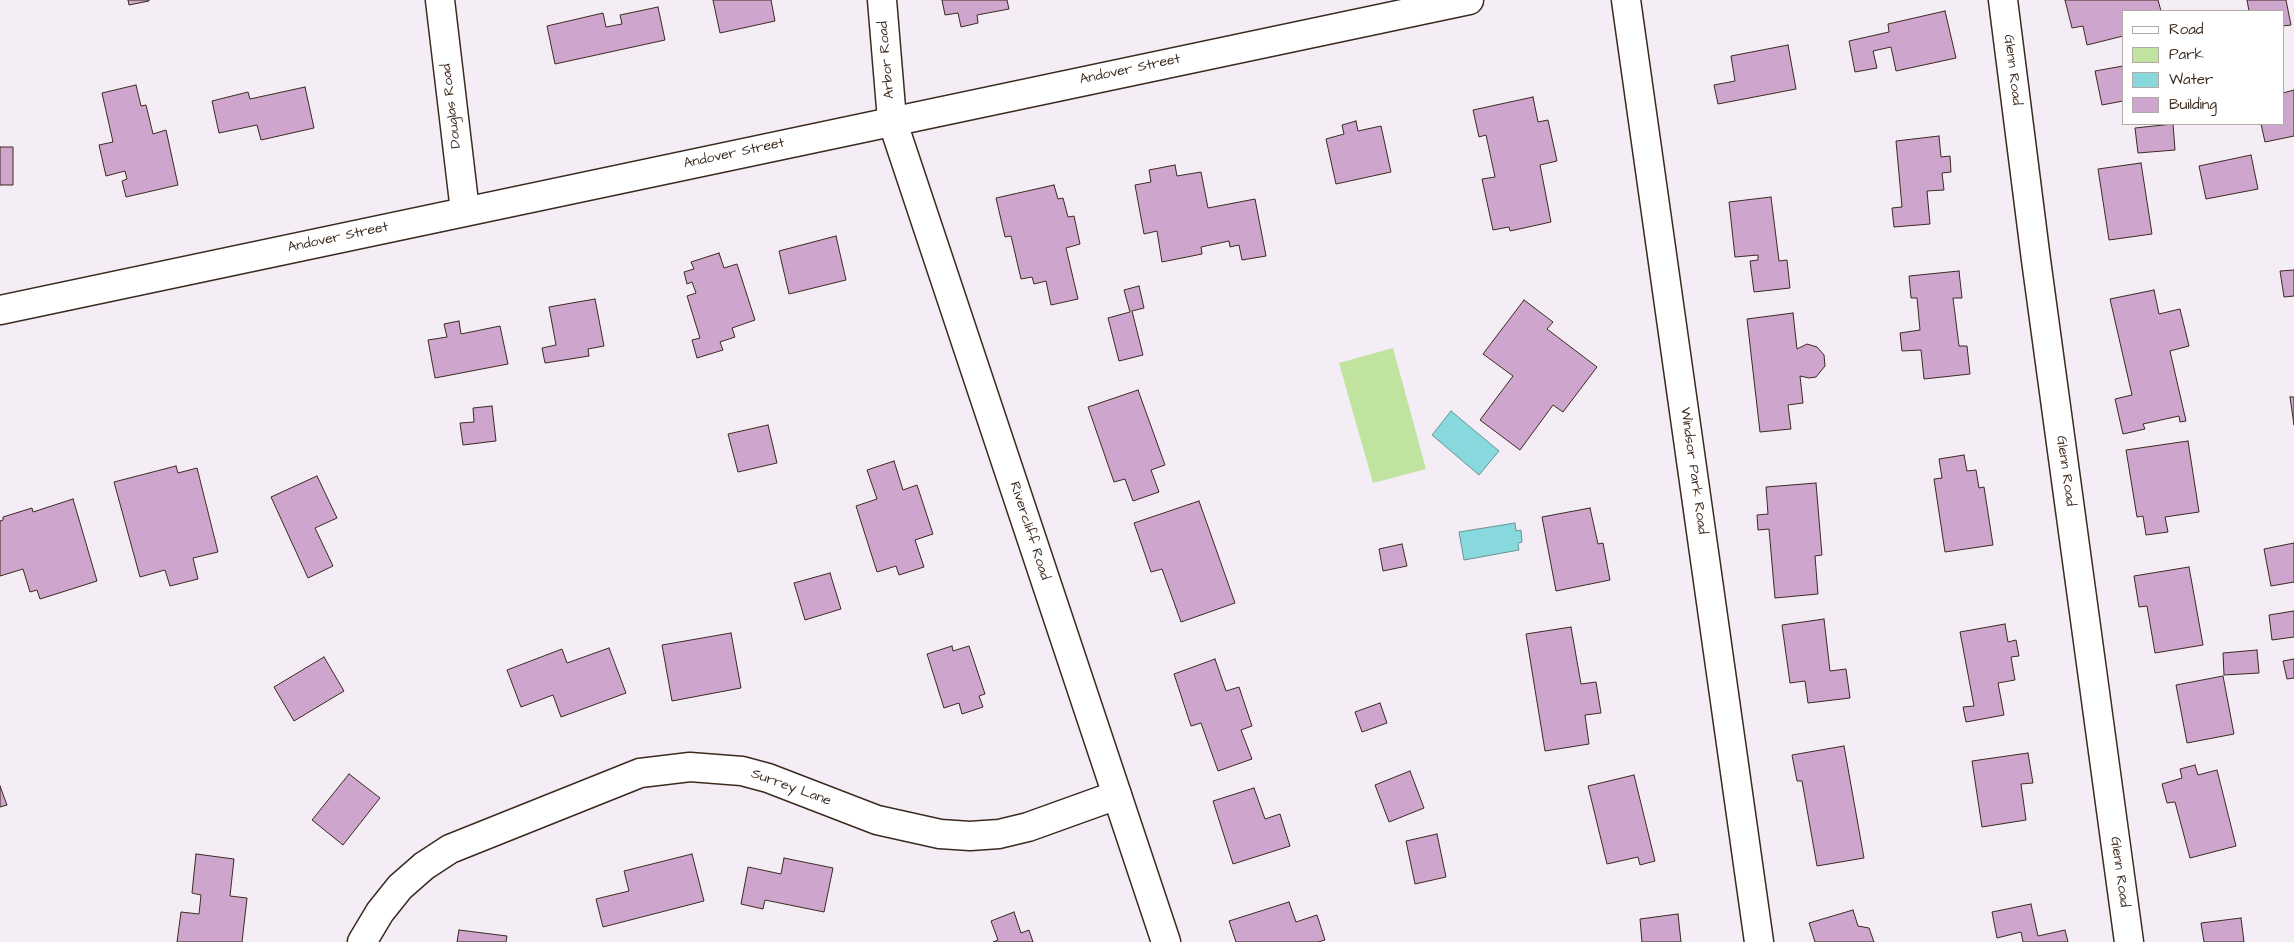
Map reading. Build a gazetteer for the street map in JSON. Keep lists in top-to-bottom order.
{
  "streets": {
    "street": [
      "Arbor Road",
      "Andover Street",
      "Glenn Road",
      "Douglas Road",
      "Windsor Park Road",
      "Rivercliff Road",
      "Surrey Lane"
    ]
  },
  "crossings": [
    ["Arbor Road", "Andover Street"],
    ["Arbor Road", "Rivercliff Road"],
    ["Andover Street", "Douglas Road"],
    ["Andover Street", "Rivercliff Road"],
    ["Rivercliff Road", "Surrey Lane"]
  ],
  "legend": [
    "Road",
    "Park",
    "Water",
    "Building"
  ]
}
